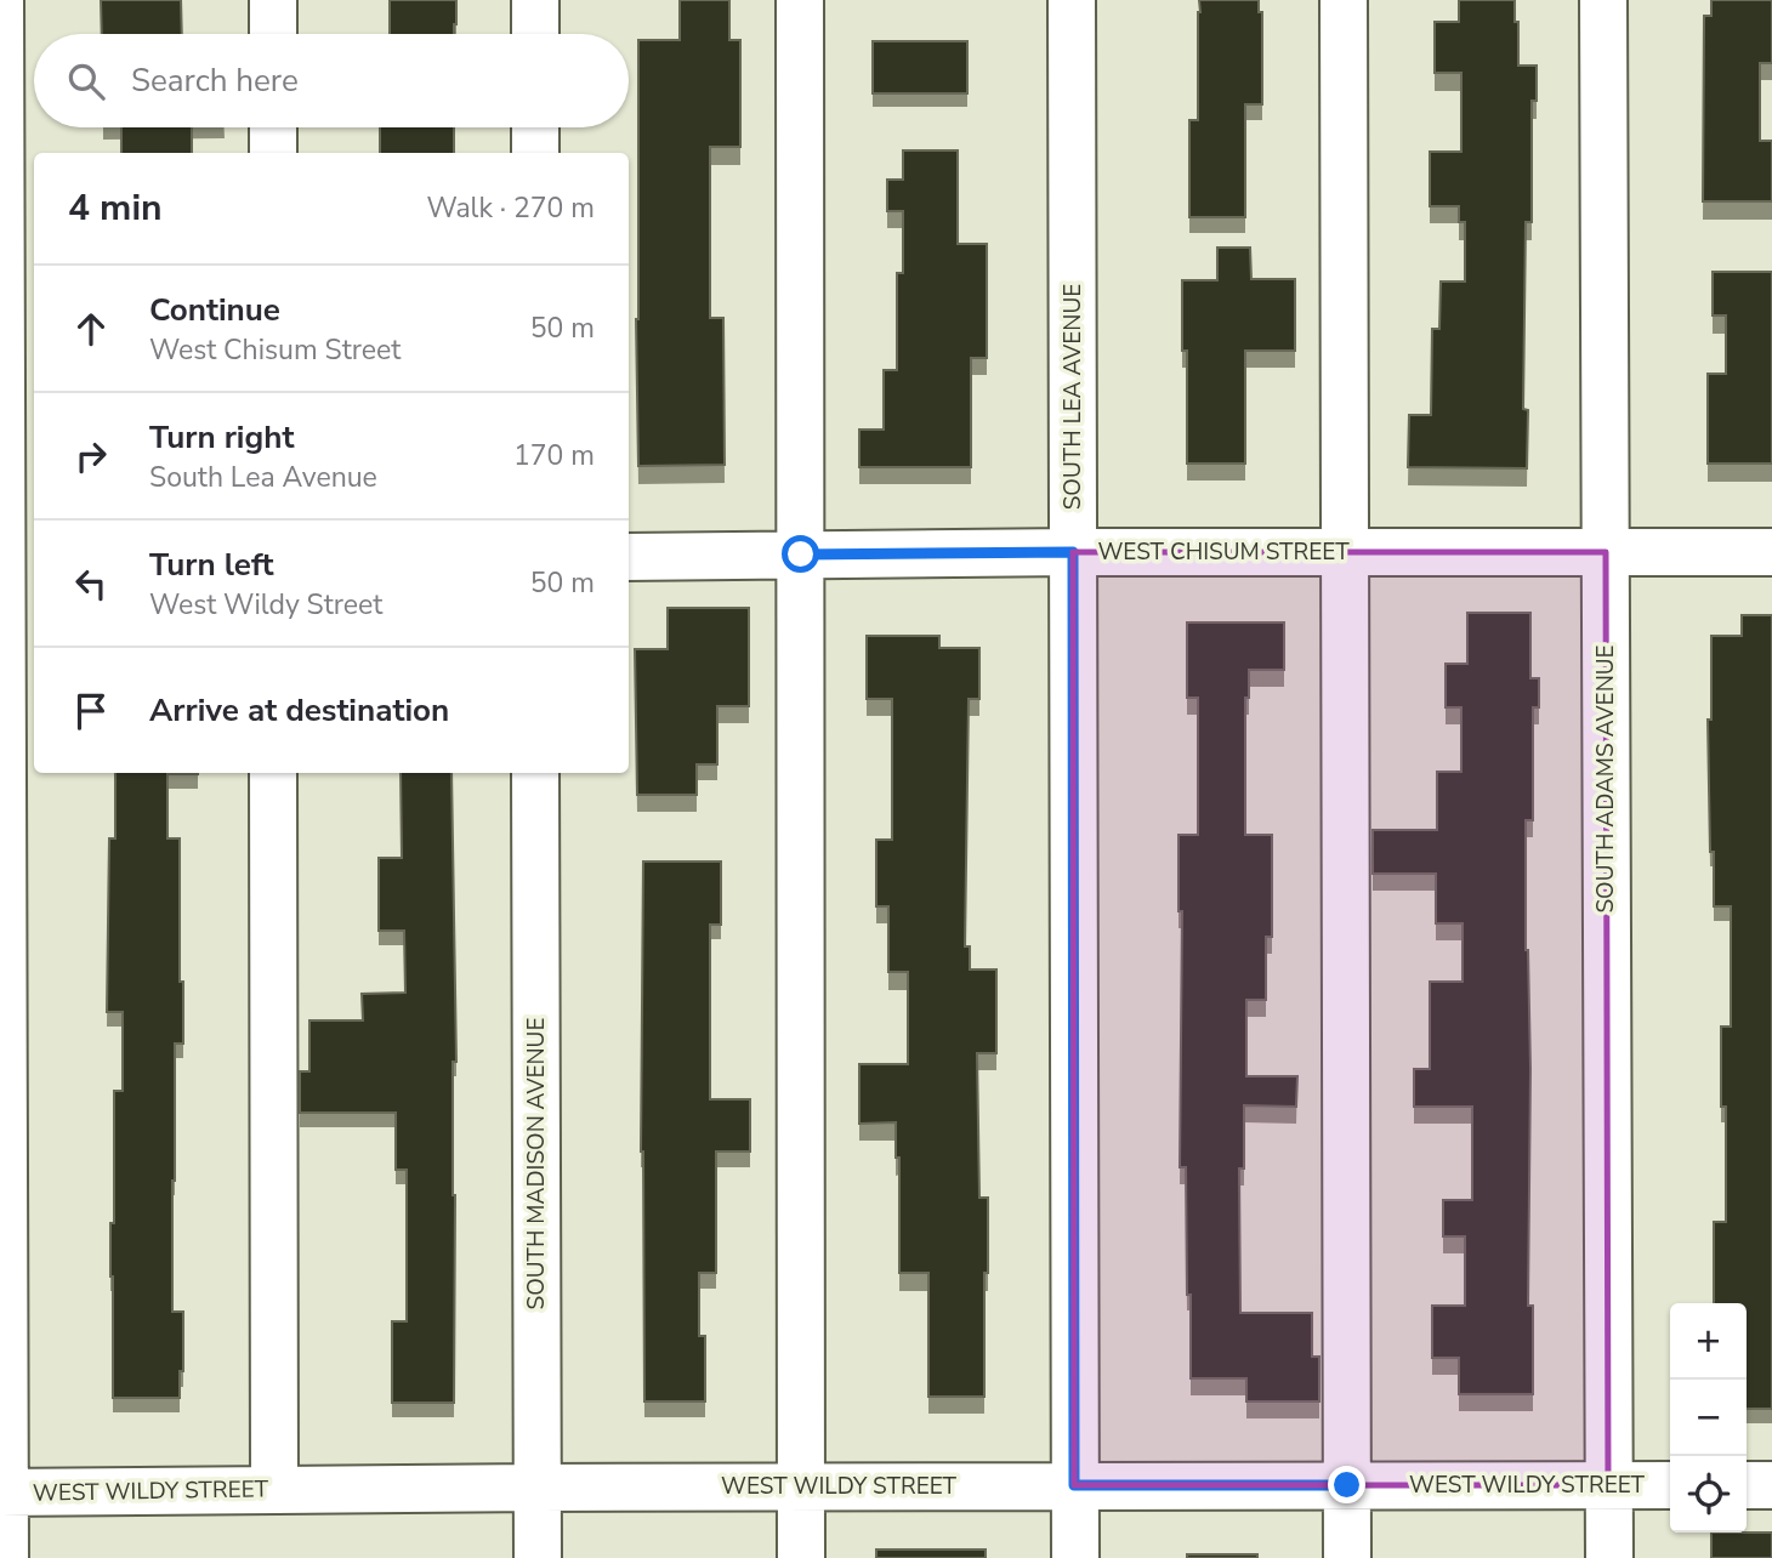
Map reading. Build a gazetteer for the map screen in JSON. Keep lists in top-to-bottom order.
{
  "streets": {
    "street": [
      "SOUTH LEA AVENUE",
      "WEST CHISUM STREET",
      "SOUTH ADAMS AVENUE",
      "SOUTH MADISON AVENUE",
      "WEST WILDY STREET"
    ]
  },
  "crossings": [
    ["SOUTH LEA AVENUE", "WEST CHISUM STREET"],
    ["SOUTH LEA AVENUE", "WEST WILDY STREET"],
    ["WEST CHISUM STREET", "SOUTH ADAMS AVENUE"],
    ["SOUTH ADAMS AVENUE", "WEST WILDY STREET"],
    ["SOUTH MADISON AVENUE", "WEST WILDY STREET"]
  ],
  "page": {
    "search": "Search here",
    "heading": ["4 min", "Walk · 270 m"],
    "list": [
      ["Continue", "West Chisum Street", "50 m"],
      ["Turn right", "South Lea Avenue", "170 m"],
      ["Turn left", "West Wildy Street", "50 m"],
      "Arrive at destination"
    ],
    "map_buttons": ["+", "−"]
  }
}
